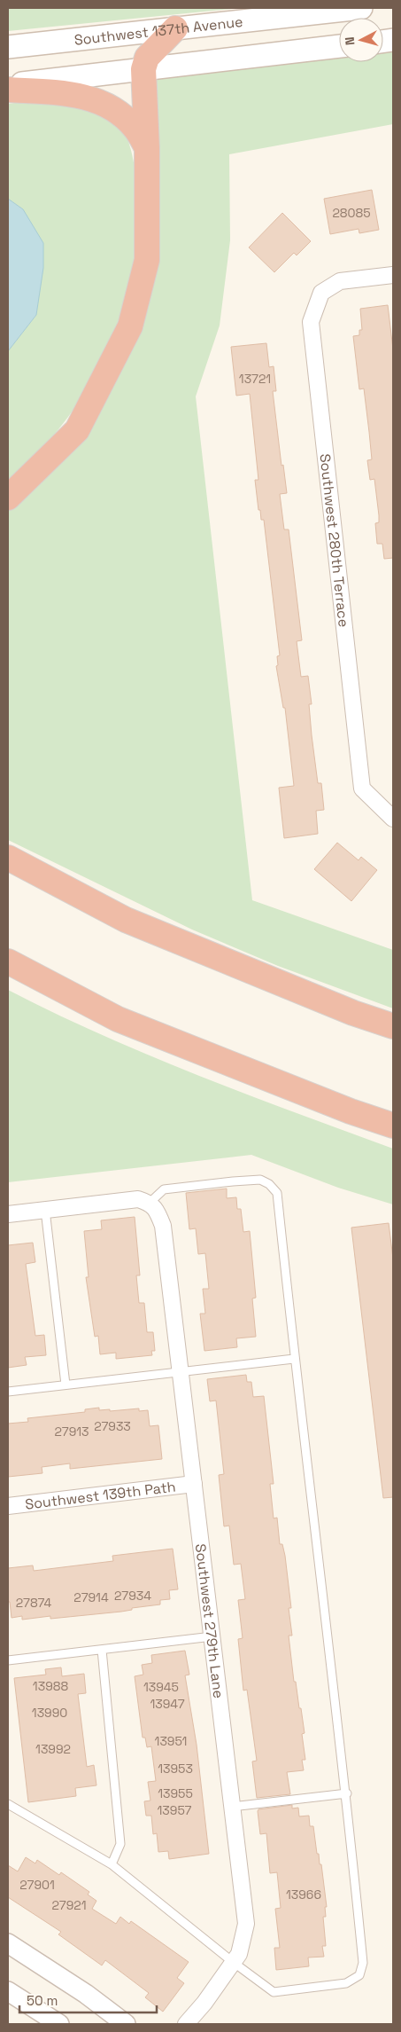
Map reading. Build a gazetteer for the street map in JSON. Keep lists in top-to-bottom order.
{
  "streets": {
    "main road": ["Southwest 137th Avenue"],
    "street": ["Southwest 280th Terrace", "Southwest 139th Path", "Southwest 279th Lane"]
  },
  "crossings": [
    ["Southwest 139th Path", "Southwest 279th Lane"]
  ],
  "house_numbers": [
    "28085",
    "13721",
    "27933",
    "27913",
    "27934",
    "27914",
    "27874",
    "13988",
    "13945",
    "13947",
    "13990",
    "13951",
    "13992",
    "13953",
    "13955",
    "13957",
    "27901",
    "13966",
    "27921"
  ],
  "scale_bar": "50 m",
  "north": "left"
}
